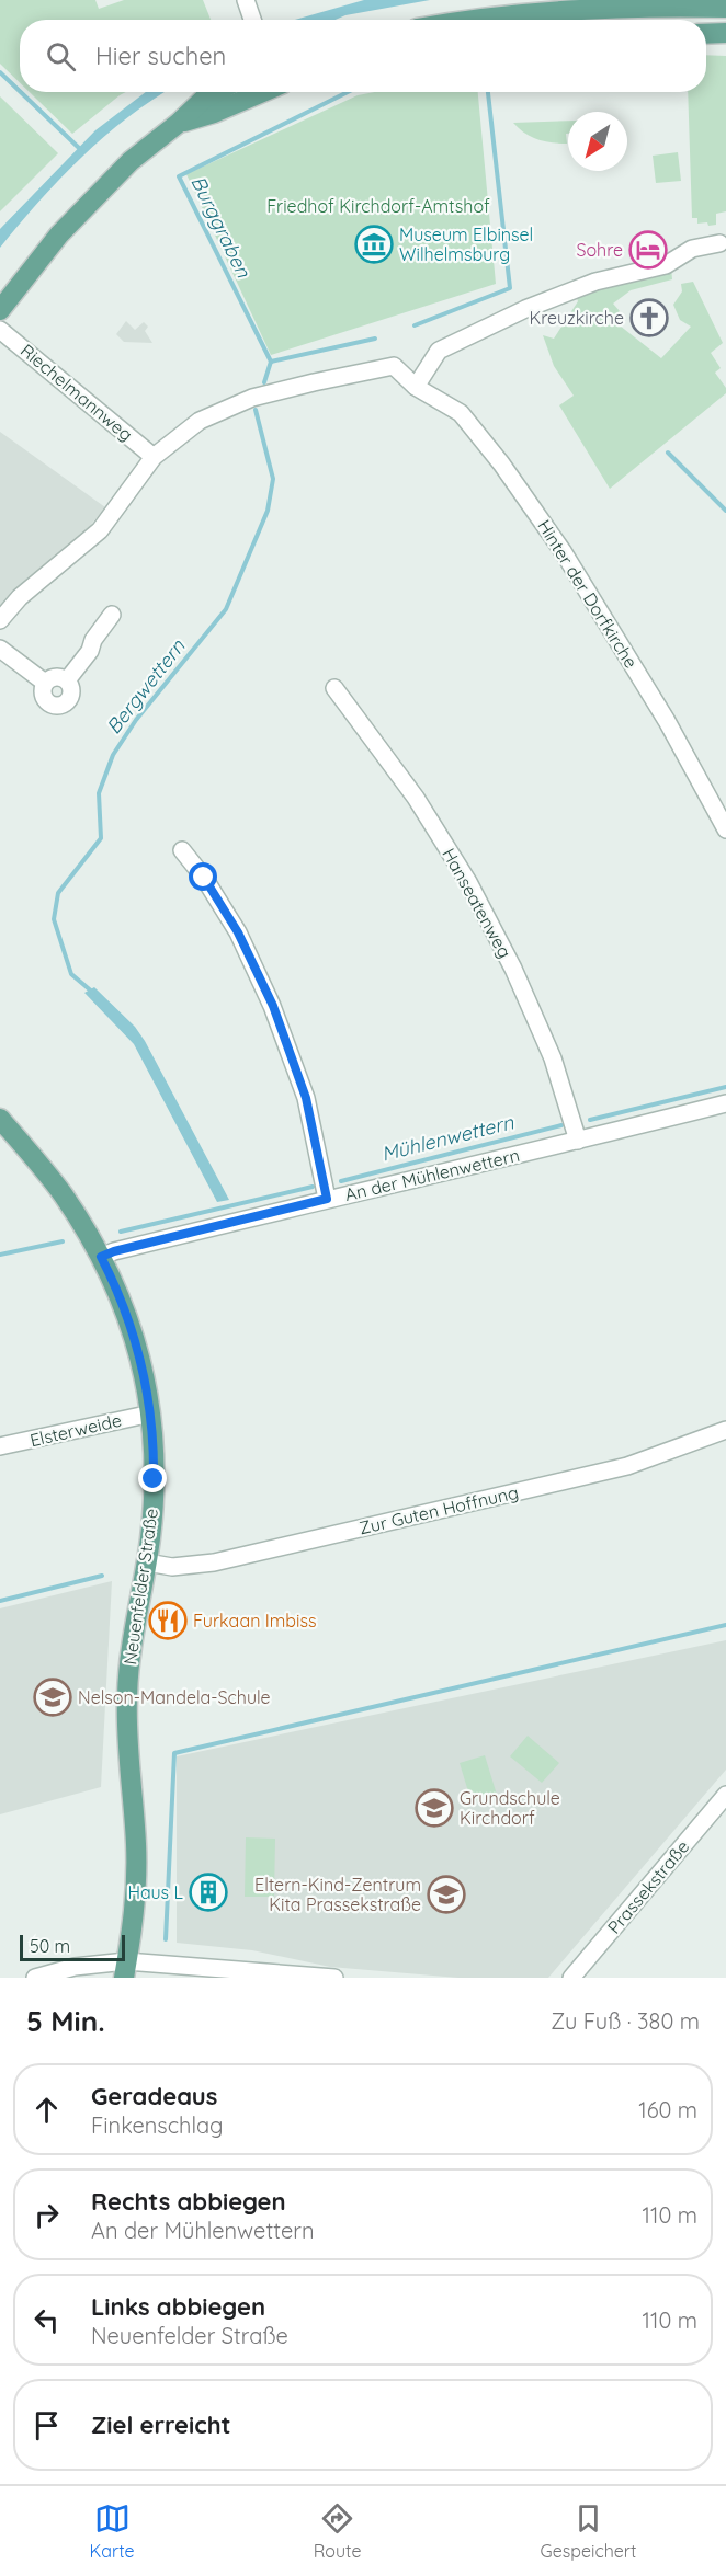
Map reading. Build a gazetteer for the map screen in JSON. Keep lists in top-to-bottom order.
{
  "streets": {
    "main road": ["Neuenfelder Straße"],
    "street": [
      "Riechelmannweg",
      "Hinter der Dorfkirche",
      "Hanseatenweg",
      "An der Mühlenwettern",
      "Elsterweide",
      "Zur Guten Hoffnung",
      "Prassekstraße"
    ]
  },
  "crossings": [
    ["Riechelmannweg", "Hinter der Dorfkirche"],
    ["Hanseatenweg", "An der Mühlenwettern"],
    ["An der Mühlenwettern", "Neuenfelder Straße"],
    ["Elsterweide", "Neuenfelder Straße"],
    ["Zur Guten Hoffnung", "Neuenfelder Straße"]
  ],
  "water": ["Burggraben", "Bergwettern", "Mühlenwettern"],
  "parks": ["Friedhof Kirchdorf-Amtshof"],
  "places": {
    "museum": ["Museum Elbinsel Wilhelmsburg"],
    "hotel": ["Sohre"],
    "church": ["Kreuzkirche"],
    "restaurant": ["Furkaan Imbiss"],
    "school or university": ["Nelson-Mandela-Schule", "Grundschule Kirchdorf", "Eltern-Kind-Zentrum Kita Prassekstraße"],
    "building": ["Haus L"]
  },
  "scale_bar": "50 m",
  "north": "bottom left",
  "page": {
    "search": "Hier suchen",
    "scale": "50 m",
    "heading": ["5 Min.", "Zu Fuß · 380 m"],
    "list": [
      ["Geradeaus", "Finkenschlag", "160 m"],
      ["Rechts abbiegen", "An der Mühlenwettern", "110 m"],
      ["Links abbiegen", "Neuenfelder Straße", "110 m"],
      "Ziel erreicht"
    ],
    "nav": ["Karte", "Route", "Gespeichert"]
  }
}
